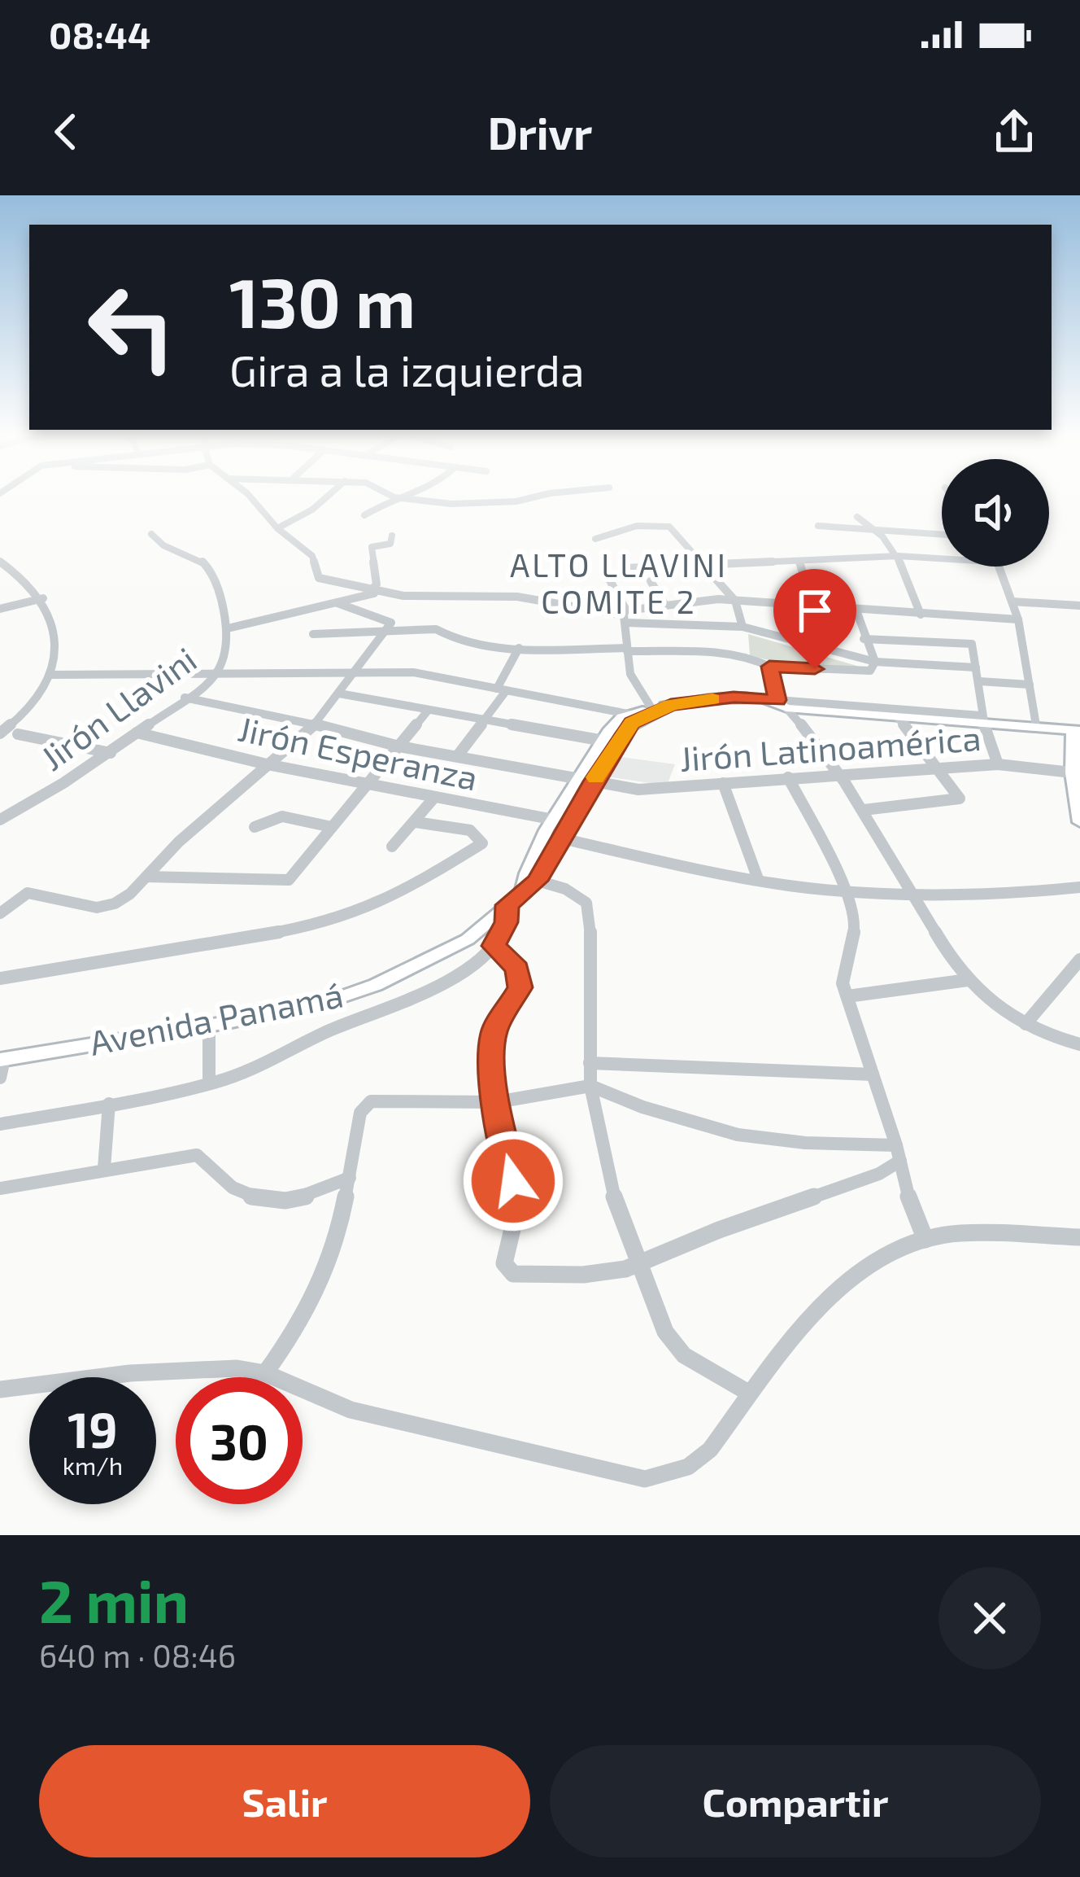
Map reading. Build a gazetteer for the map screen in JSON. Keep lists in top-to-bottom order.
{
  "streets": {
    "street": [
      "Jirón Llavini",
      "Jirón Latinoamérica",
      "Jirón Esperanza",
      "Avenida Panamá"
    ]
  },
  "crossings": [
    ["Jirón Llavini", "Jirón Latinoamérica"],
    ["Jirón Llavini", "Jirón Esperanza"],
    ["Jirón Latinoamérica", "Avenida Panamá"],
    ["Jirón Esperanza", "Avenida Panamá"]
  ],
  "districts": ["ALTO LLAVINI COMITE 2"],
  "page": {
    "status": "08:44",
    "header": "Drivr",
    "turn": ["130 m", "Gira a la izquierda"],
    "speed": "19 km/h",
    "limit": "30",
    "heading": ["2 min", "640 m · 08:46"],
    "buttons": ["Salir", "Compartir"]
  }
}
